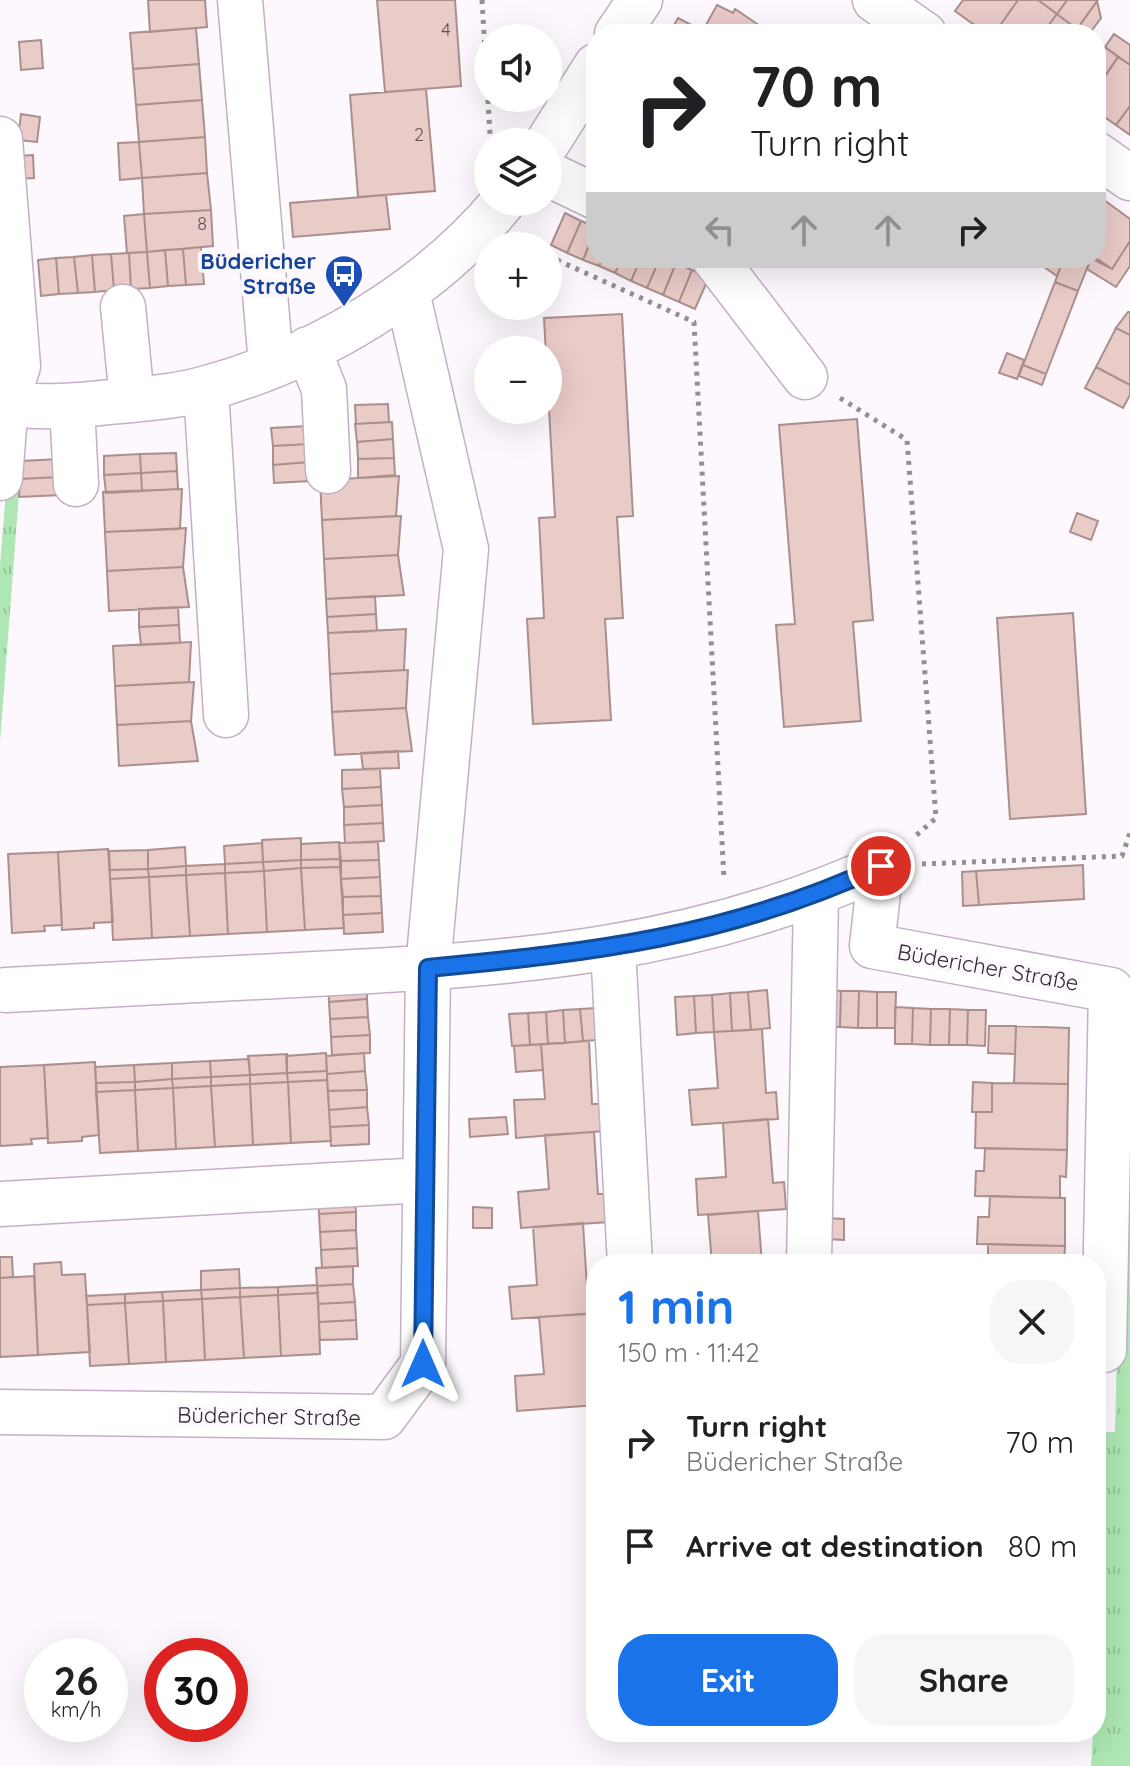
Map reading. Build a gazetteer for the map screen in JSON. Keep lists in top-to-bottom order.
{
  "streets": {
    "street": ["Büdericher Straße"]
  },
  "places": {
    "bus stop": ["Büdericher Straße"]
  },
  "house_numbers": ["4", "2", "8"],
  "page": {
    "map_buttons": ["+", "−"],
    "turn": ["70 m", "Turn right"],
    "heading": ["1 min", "150 m · 11:42"],
    "list": [
      {
        "name": "Turn right",
        "note": "Büdericher Straße",
        "value": "70 m"
      },
      {
        "name": "Arrive at destination",
        "value": "80 m"
      }
    ],
    "buttons": ["Exit", "Share"],
    "speed": "26 km/h",
    "limit": "30"
  }
}
